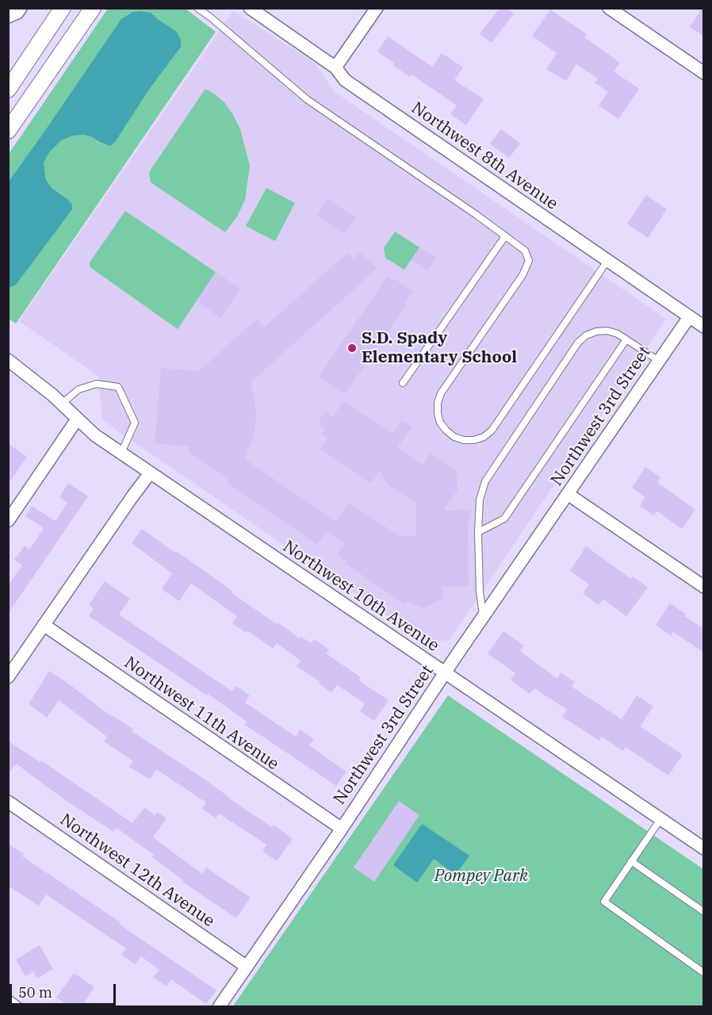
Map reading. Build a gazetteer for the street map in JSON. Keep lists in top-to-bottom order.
{
  "streets": {
    "street": [
      "Northwest 8th Avenue",
      "Northwest 3rd Street",
      "Northwest 10th Avenue",
      "Northwest 11th Avenue",
      "Northwest 12th Avenue"
    ]
  },
  "crossings": [
    ["Northwest 8th Avenue", "Northwest 3rd Street"],
    ["Northwest 3rd Street", "Northwest 10th Avenue"],
    ["Northwest 3rd Street", "Northwest 11th Avenue"],
    ["Northwest 3rd Street", "Northwest 12th Avenue"]
  ],
  "parks": ["Pompey Park"],
  "places": ["S.D. Spady Elementary School"],
  "scale_bar": "50 m"
}
